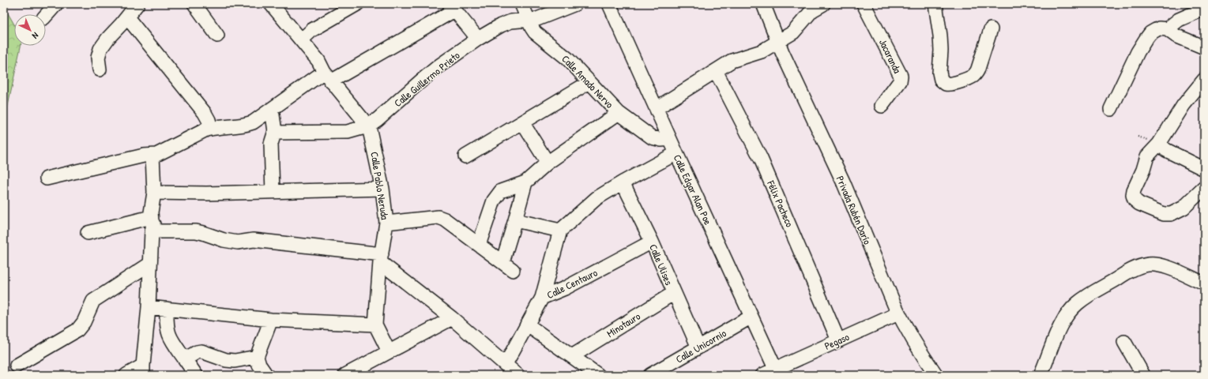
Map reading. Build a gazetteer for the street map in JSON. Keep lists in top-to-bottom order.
{
  "streets": {
    "street": [
      "Jacaranda",
      "Calle Guillermo Prieto",
      "Calle Amado Nervo",
      "Calle Pablo Neruda",
      "Calle Edgar Alan Poe",
      "Félix Pacheco",
      "Privada Rubén Darío",
      "Calle Ulises",
      "Calle Centauro",
      "Minotauro",
      "Pegaso",
      "Calle Unicornio"
    ]
  },
  "crossings": [
    ["Calle Guillermo Prieto", "Calle Amado Nervo"],
    ["Calle Guillermo Prieto", "Calle Pablo Neruda"],
    ["Calle Amado Nervo", "Calle Edgar Alan Poe"],
    ["Calle Edgar Alan Poe", "Pegaso"],
    ["Calle Edgar Alan Poe", "Calle Unicornio"],
    ["Félix Pacheco", "Pegaso"],
    ["Privada Rubén Darío", "Pegaso"],
    ["Calle Ulises", "Calle Centauro"],
    ["Calle Ulises", "Minotauro"],
    ["Calle Ulises", "Calle Unicornio"]
  ],
  "north": "bottom right"
}
